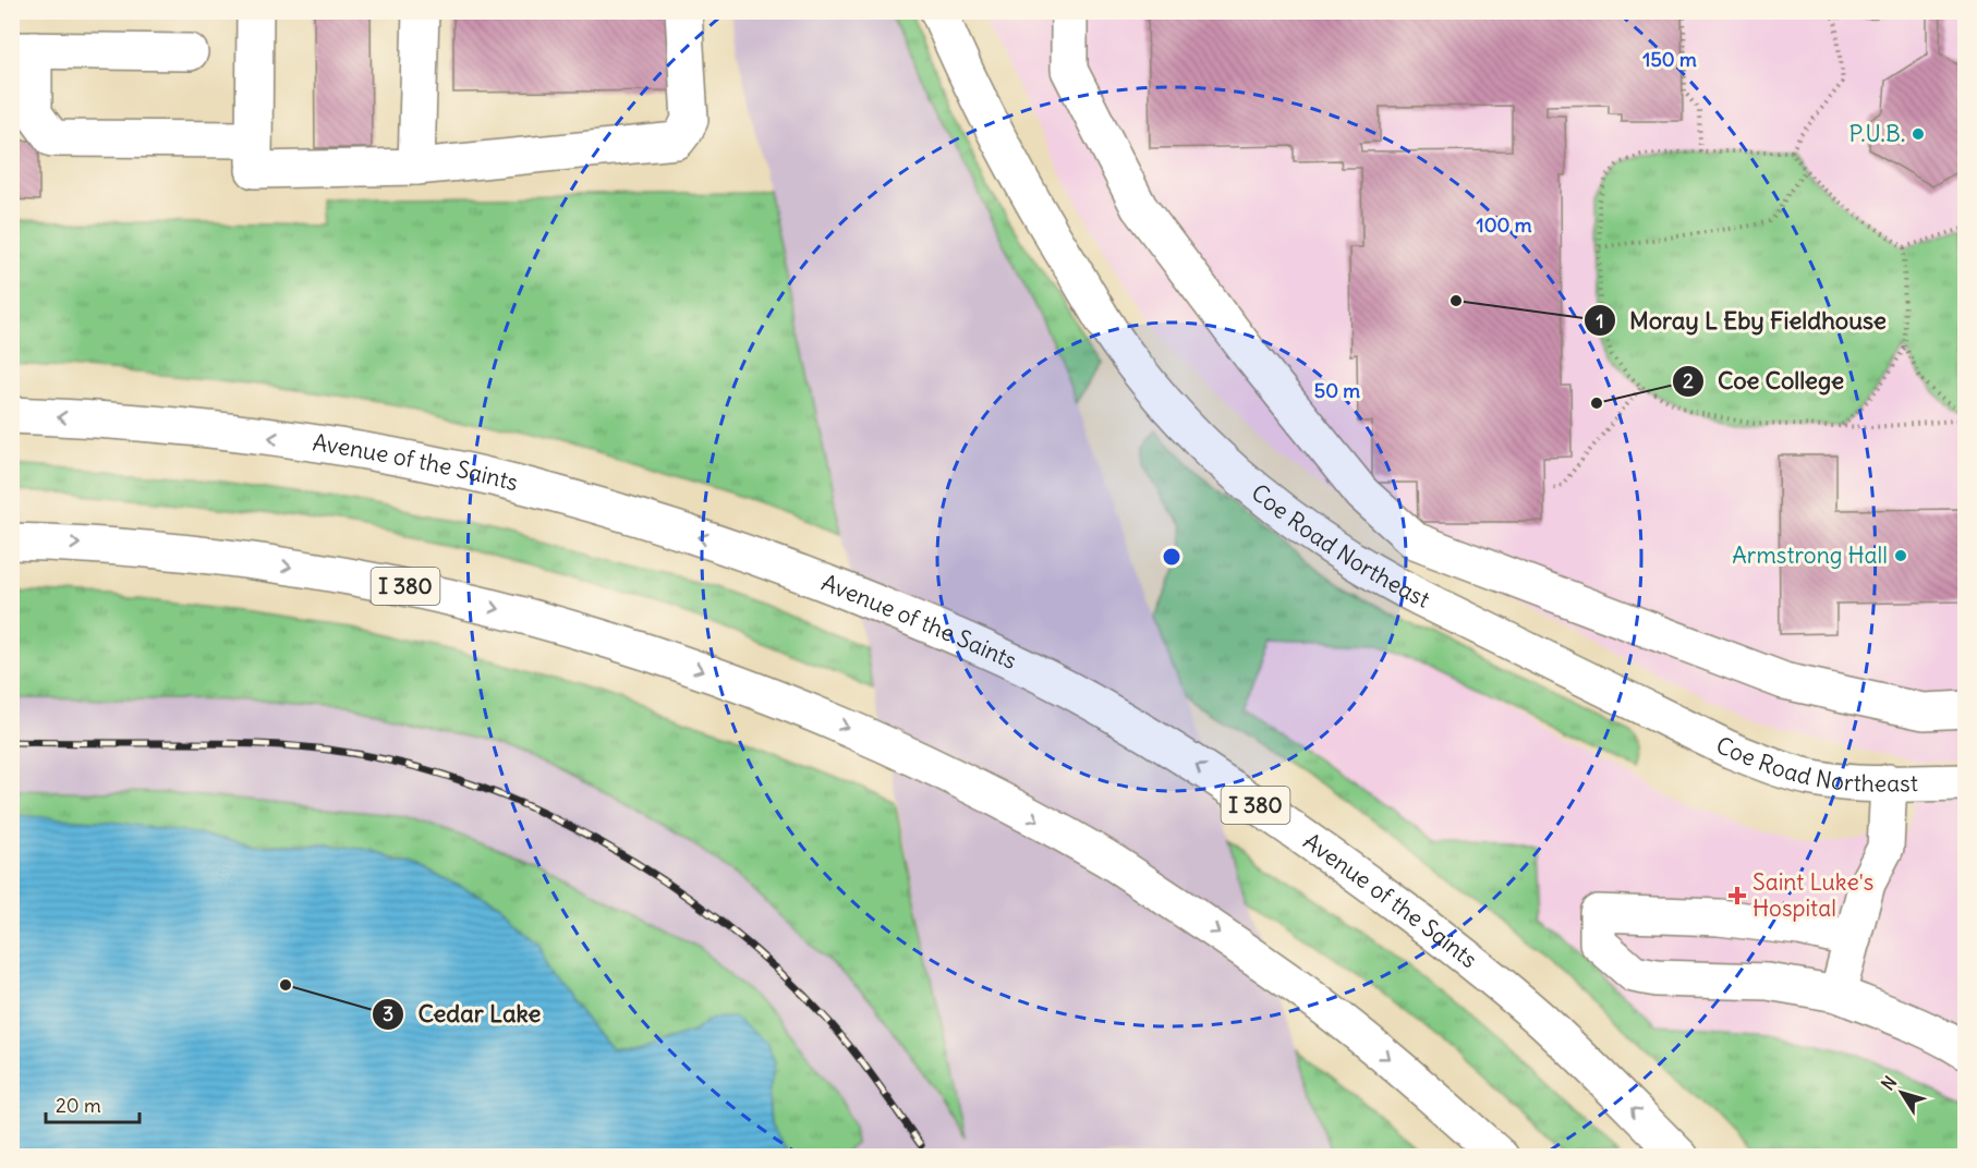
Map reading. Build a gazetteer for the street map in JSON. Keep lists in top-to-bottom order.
{
  "streets": {
    "main road": ["Avenue of the Saints", "Coe Road Northeast", "I 380"]
  },
  "places": {
    "other": [
      "P.U.B.",
      "Moray L Eby Fieldhouse",
      "Coe College",
      "Armstrong Hall",
      "Cedar Lake"
    ],
    "health": ["Saint Luke's Hospital"]
  },
  "scale_bar": "20 m",
  "north": "top left",
  "rings": ["150 m", "100 m", "50 m"]
}
